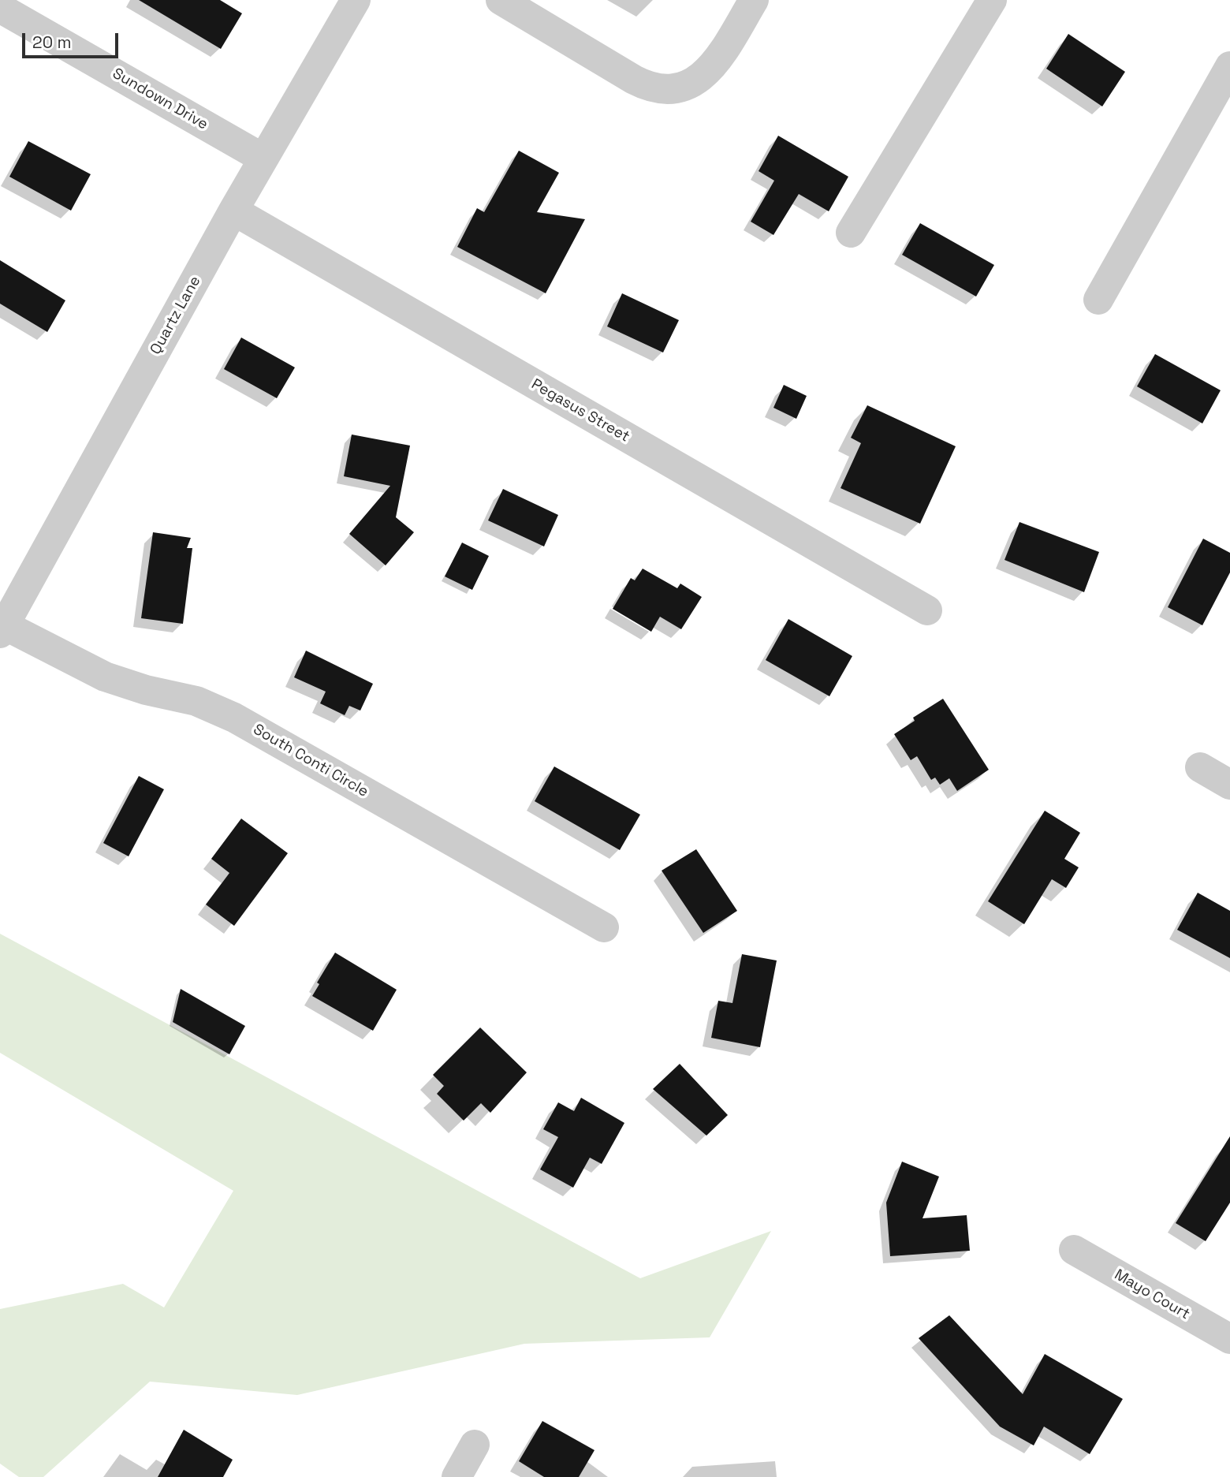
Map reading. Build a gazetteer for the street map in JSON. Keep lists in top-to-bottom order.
{
  "streets": {
    "street": [
      "Sundown Drive",
      "Quartz Lane",
      "Pegasus Street",
      "South Conti Circle",
      "Mayo Court"
    ]
  },
  "crossings": [
    ["Sundown Drive", "Quartz Lane"],
    ["Quartz Lane", "Pegasus Street"],
    ["Quartz Lane", "South Conti Circle"]
  ],
  "scale_bar": "20 m"
}
